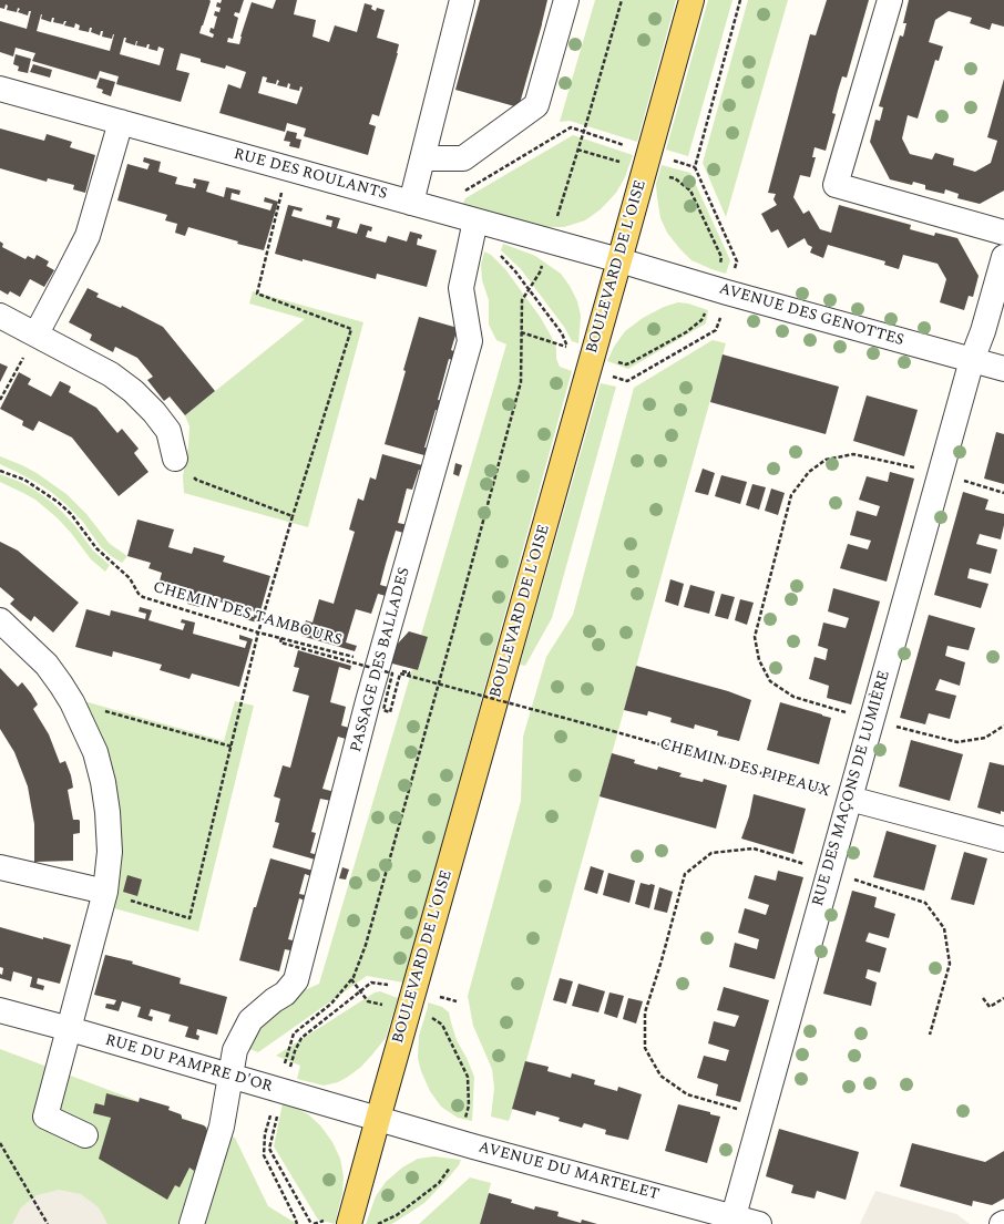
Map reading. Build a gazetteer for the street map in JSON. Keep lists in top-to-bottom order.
{
  "streets": {
    "main road": ["BOULEVARD DE L'OISE"],
    "street": [
      "RUE DES ROULANTS",
      "AVENUE DES GENOTTES",
      "PASSAGE DES BALLADES",
      "CHEMIN DES PIPEAUX",
      "RUE DES MAÇONS DE LUMIÈRE",
      "RUE DU PAMPRE D'OR",
      "AVENUE DU MARTELET"
    ],
    "path": ["CHEMIN DES TAMBOURS"]
  },
  "crossings": [
    ["RUE DES ROULANTS", "BOULEVARD DE L'OISE"],
    ["RUE DES ROULANTS", "AVENUE DES GENOTTES"],
    ["RUE DES ROULANTS", "PASSAGE DES BALLADES"],
    ["BOULEVARD DE L'OISE", "AVENUE DES GENOTTES"],
    ["BOULEVARD DE L'OISE", "RUE DU PAMPRE D'OR"],
    ["BOULEVARD DE L'OISE", "AVENUE DU MARTELET"],
    ["AVENUE DES GENOTTES", "RUE DES MAÇONS DE LUMIÈRE"],
    ["CHEMIN DES TAMBOURS", "PASSAGE DES BALLADES"],
    ["CHEMIN DES TAMBOURS", "CHEMIN DES PIPEAUX"],
    ["PASSAGE DES BALLADES", "RUE DU PAMPRE D'OR"],
    ["CHEMIN DES PIPEAUX", "RUE DES MAÇONS DE LUMIÈRE"],
    ["RUE DES MAÇONS DE LUMIÈRE", "AVENUE DU MARTELET"],
    ["RUE DU PAMPRE D'OR", "AVENUE DU MARTELET"]
  ]
}
